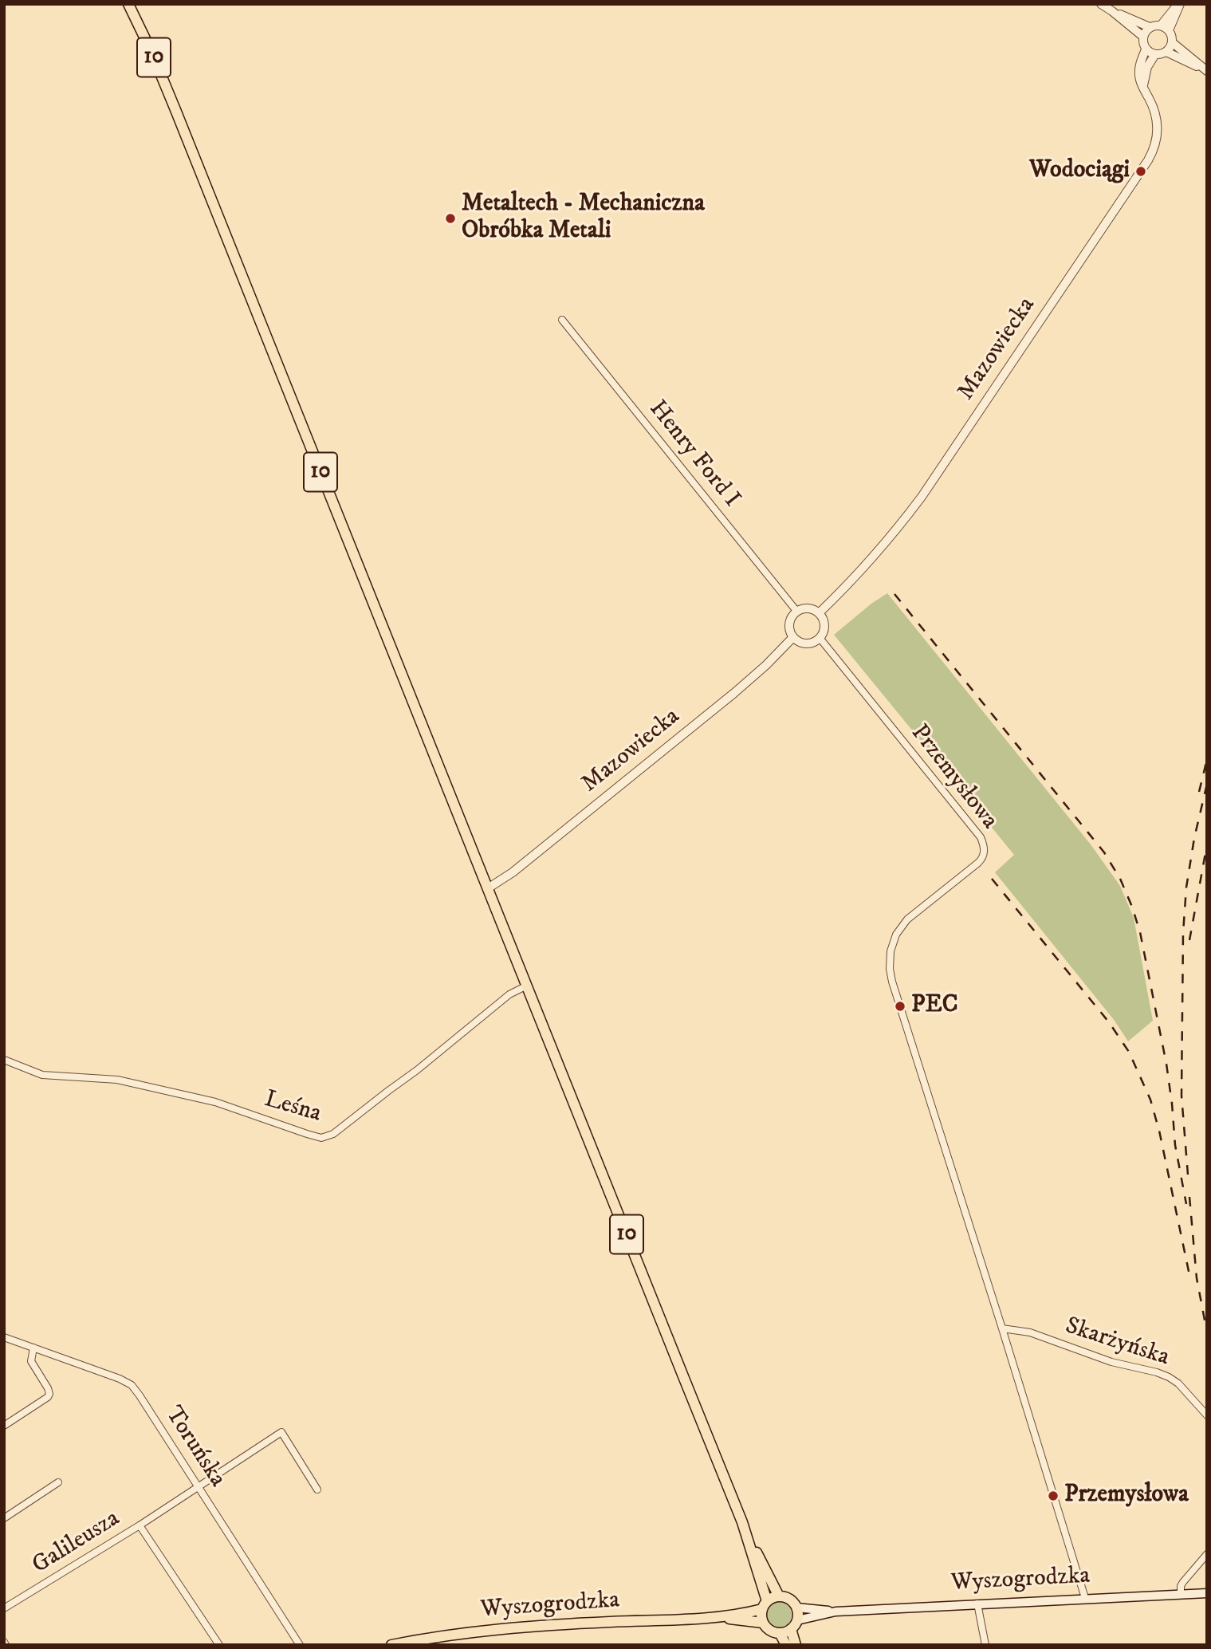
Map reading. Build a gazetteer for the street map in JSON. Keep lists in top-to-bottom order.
{
  "streets": {
    "main road": ["10", "Wyszogrodzka"],
    "street": [
      "Mazowiecka",
      "Henry Ford I",
      "Przemysłowa",
      "Leśna",
      "Skarżyńska",
      "Toruńska",
      "Galileusza"
    ]
  },
  "crossings": [
    ["10", "Mazowiecka"],
    ["10", "Leśna"],
    ["10", "Wyszogrodzka"],
    ["Mazowiecka", "Henry Ford I"],
    ["Mazowiecka", "Przemysłowa"],
    ["Henry Ford I", "Przemysłowa"],
    ["Przemysłowa", "Skarżyńska"],
    ["Przemysłowa", "Wyszogrodzka"],
    ["Toruńska", "Galileusza"]
  ],
  "places": [
    "Wodociągi",
    "Metaltech - Mechaniczna Obróbka Metali",
    "PEC",
    "Przemysłowa"
  ]
}
